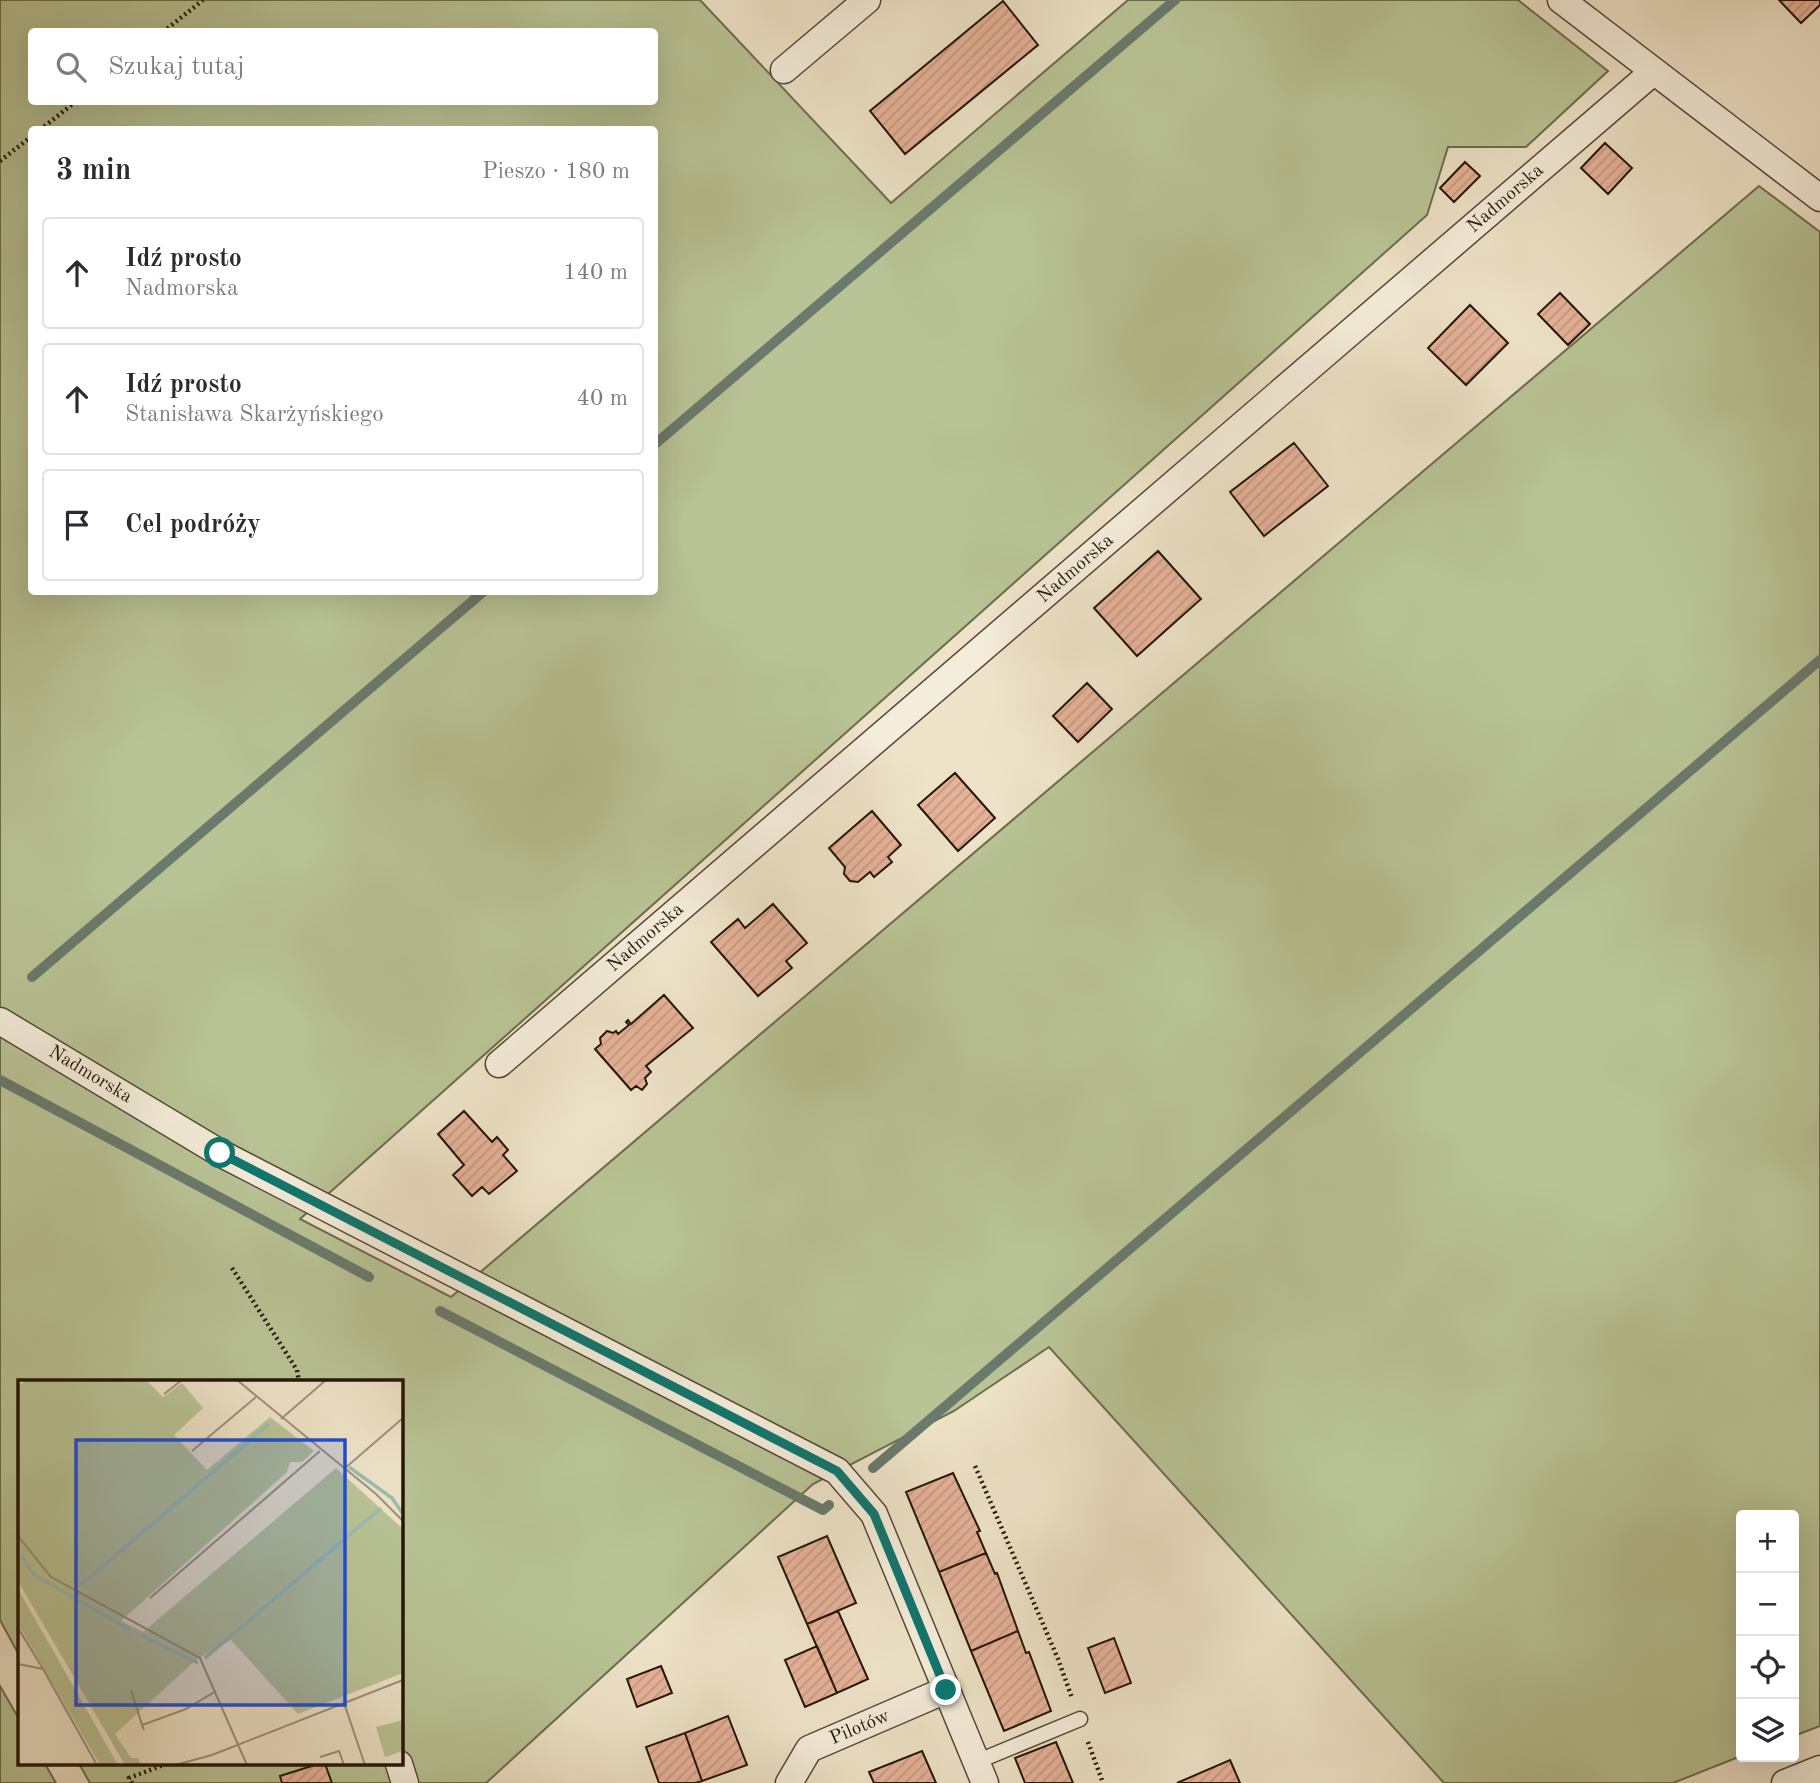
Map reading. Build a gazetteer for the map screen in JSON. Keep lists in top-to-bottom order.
{
  "streets": {
    "street": ["Nadmorska", "Pilotów"]
  },
  "crossings": [
    ["Nadmorska", "Pilotów"]
  ],
  "page": {
    "search": "Szukaj tutaj",
    "heading": ["3 min", "Pieszo · 180 m"],
    "list": [
      ["Idź prosto", "Nadmorska", "140 m"],
      ["Idź prosto", "Stanisława Skarżyńskiego", "40 m"],
      "Cel podróży"
    ],
    "map_buttons": ["+", "−"]
  }
}
